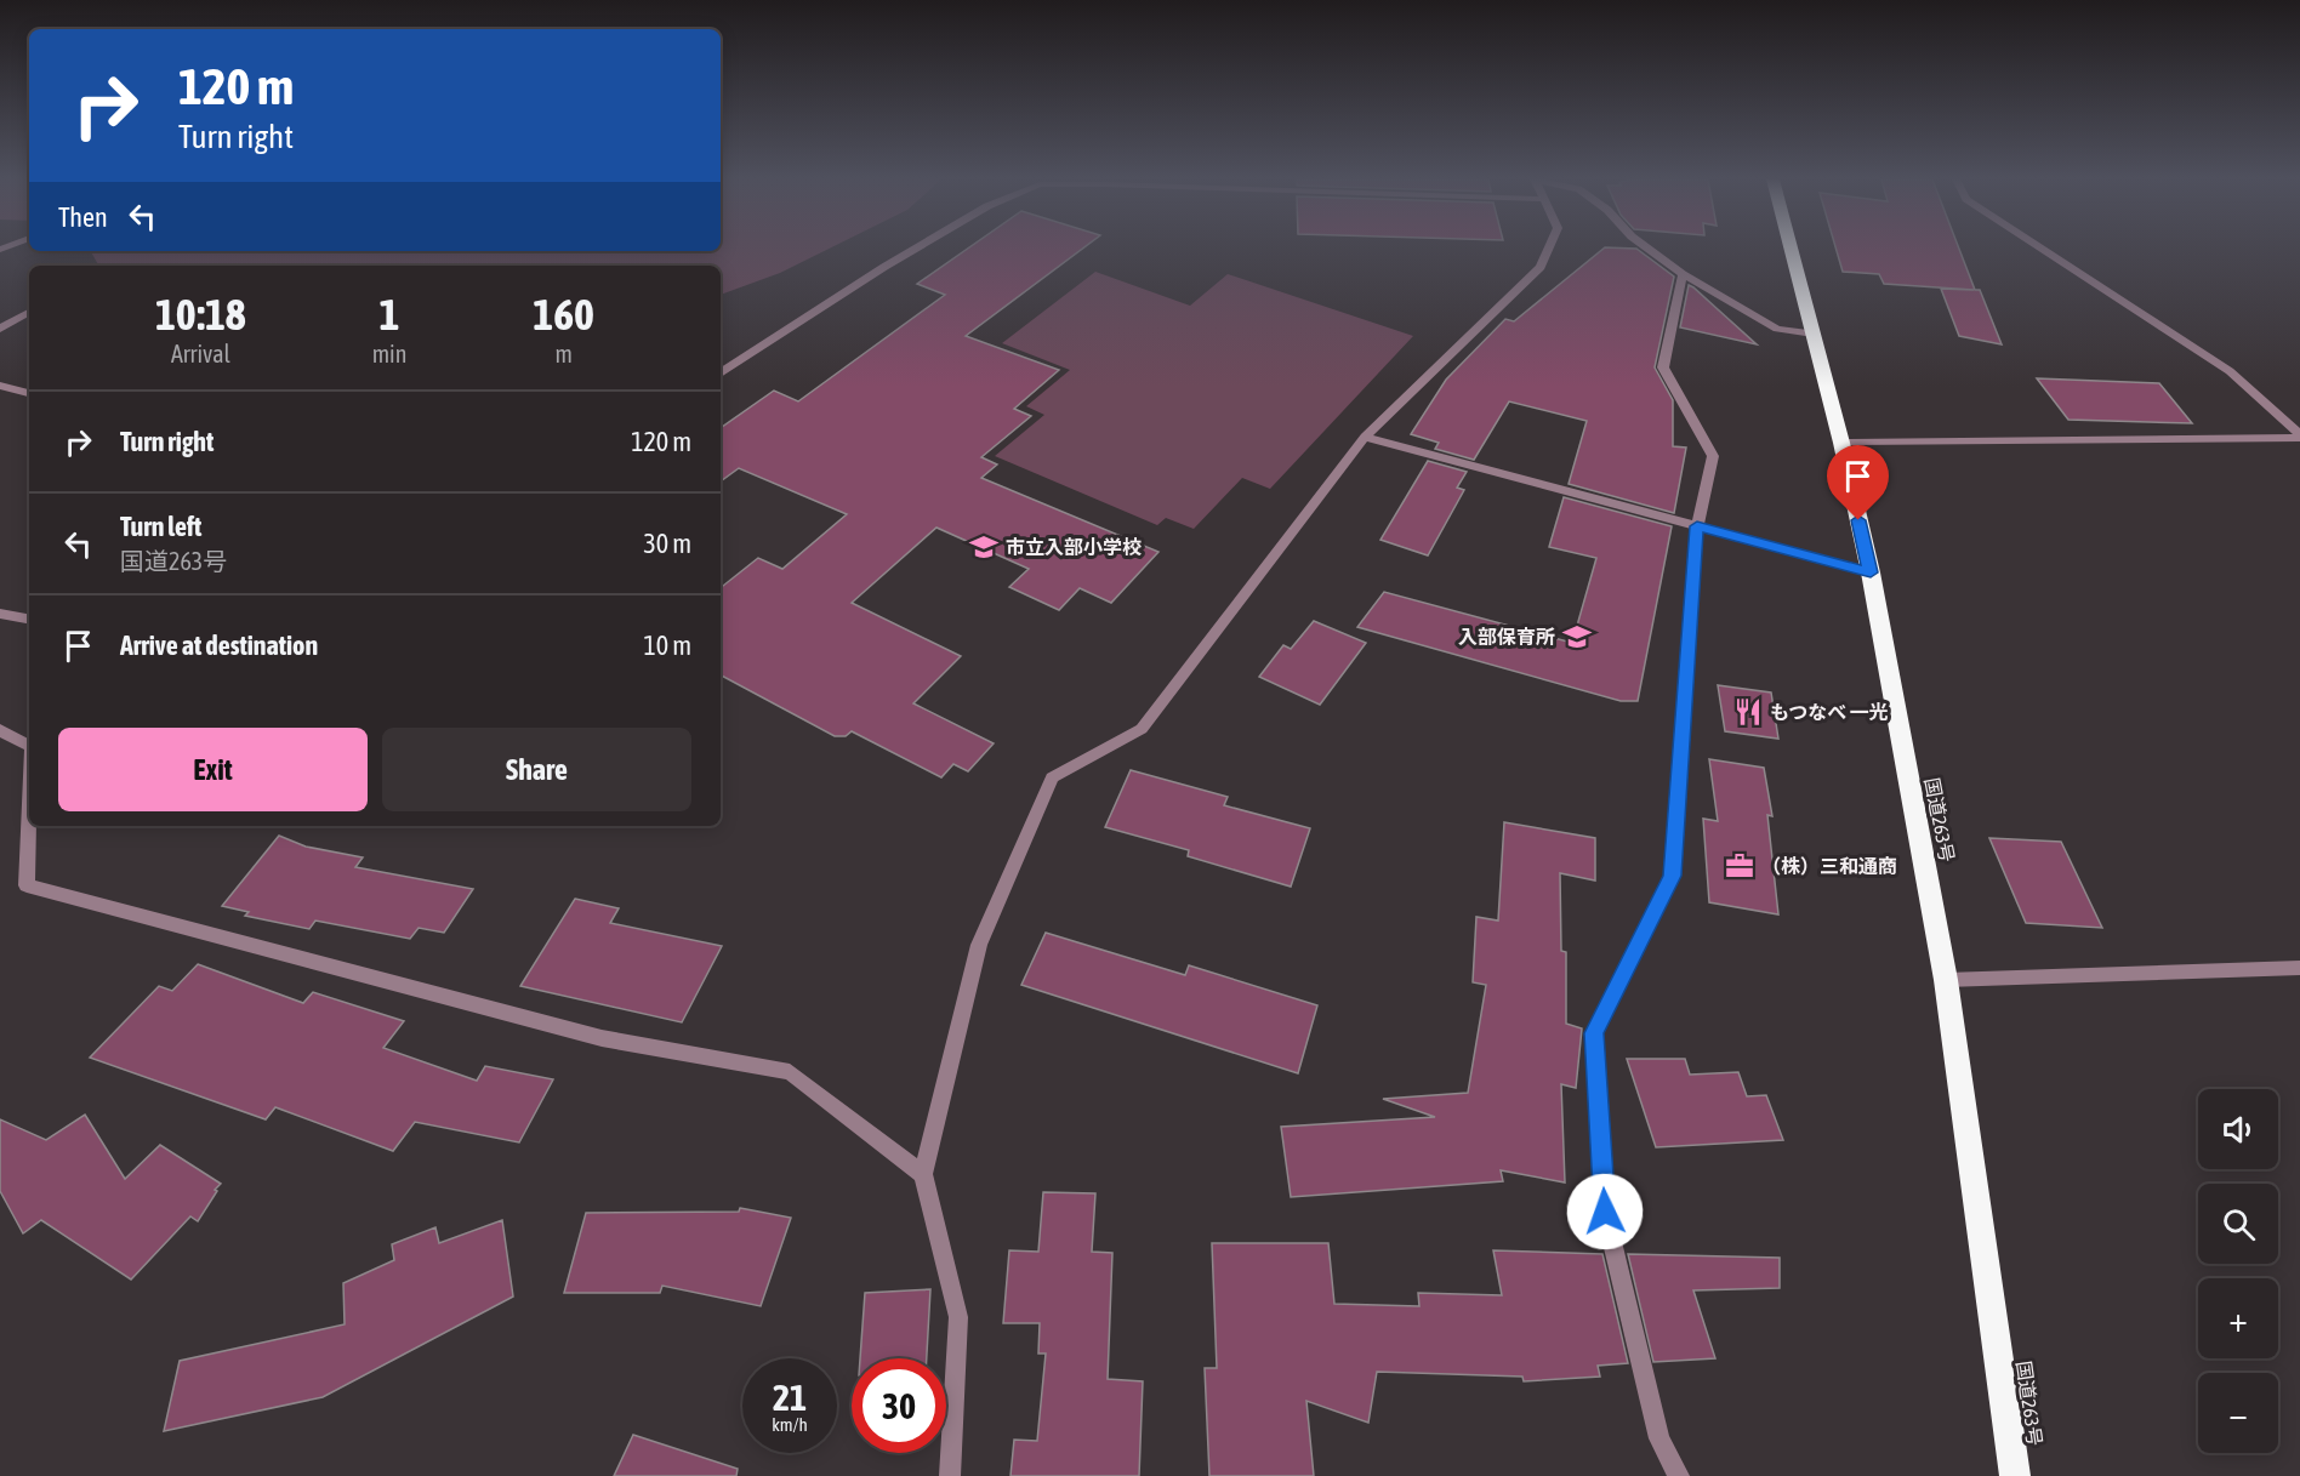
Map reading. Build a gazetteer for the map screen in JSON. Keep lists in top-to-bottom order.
{
  "streets": {
    "highway": ["国道263号"]
  },
  "places": {
    "school or university": ["市立入部小学校", "入部保育所"],
    "restaurant": ["もつなべ 一光"],
    "office": ["（株）三和通商"]
  },
  "page": {
    "turn": ["120 m", "Turn right"],
    "then": "Then",
    "eta": [
      "10:18",
      "Arrival",
      "1",
      "min",
      "160",
      "m"
    ],
    "list": [
      {
        "name": "Turn right",
        "value": "120 m"
      },
      {
        "name": "Turn left",
        "note": "国道263号",
        "value": "30 m"
      },
      {
        "name": "Arrive at destination",
        "value": "10 m"
      }
    ],
    "buttons": ["Exit", "Share"],
    "map_buttons": ["+", "−"],
    "speed": "21 km/h",
    "limit": "30"
  }
}
